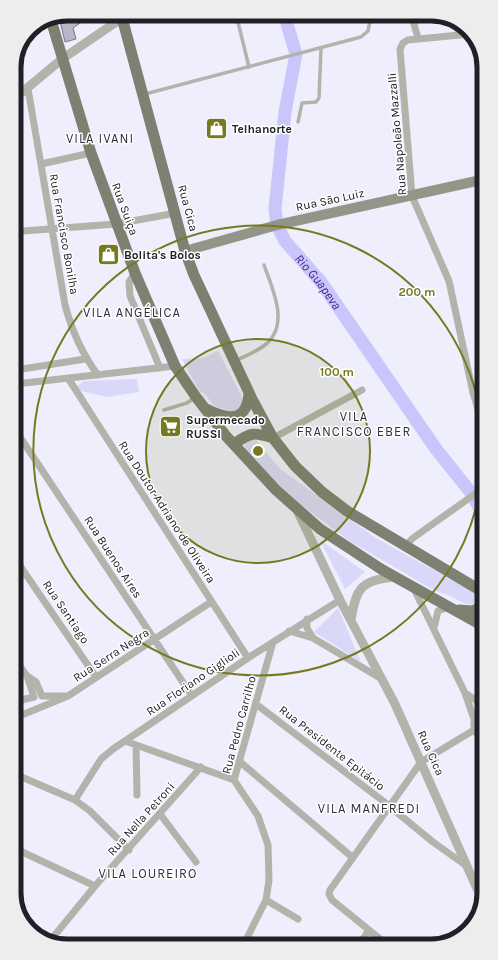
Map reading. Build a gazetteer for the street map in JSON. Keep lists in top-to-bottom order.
{
  "streets": {
    "main road": ["Rua São Luiz", "Rua Cica", "Rua Suiça"],
    "street": [
      "Rua Napoleão Mazzalli",
      "Rua Francisco Bonilha",
      "Rua Doutor Adriano de Oliveira",
      "Rua Buenos Aires",
      "Rua Santiago",
      "Rua Serra Negra",
      "Rua Floriano Giglioli",
      "Rua Pedro Carrilho",
      "Rua Presidente Epitácio",
      "Rua Nella Petroni"
    ]
  },
  "crossings": [
    ["Rua Napoleão Mazzalli", "Rua São Luiz"],
    ["Rua São Luiz", "Rua Cica"],
    ["Rua Cica", "Rua Suiça"],
    ["Rua Cica", "Rua Floriano Giglioli"],
    ["Rua Cica", "Rua Presidente Epitácio"],
    ["Rua Doutor Adriano de Oliveira", "Rua Serra Negra"],
    ["Rua Doutor Adriano de Oliveira", "Rua Floriano Giglioli"],
    ["Rua Buenos Aires", "Rua Serra Negra"],
    ["Rua Buenos Aires", "Rua Floriano Giglioli"],
    ["Rua Santiago", "Rua Serra Negra"],
    ["Rua Floriano Giglioli", "Rua Pedro Carrilho"],
    ["Rua Pedro Carrilho", "Rua Presidente Epitácio"]
  ],
  "districts": [
    "VILA IVANI",
    "VILA ANGÉLICA",
    "VILA FRANCISCO EBER",
    "VILA MANFREDI",
    "VILA LOUREIRO"
  ],
  "water": ["Rio Guapeva"],
  "places": {
    "shop": ["Telhanorte", "Bolita's Bolos"],
    "supermarket": ["Supermecado RUSSI"]
  },
  "rings": ["200 m", "100 m"]
}
